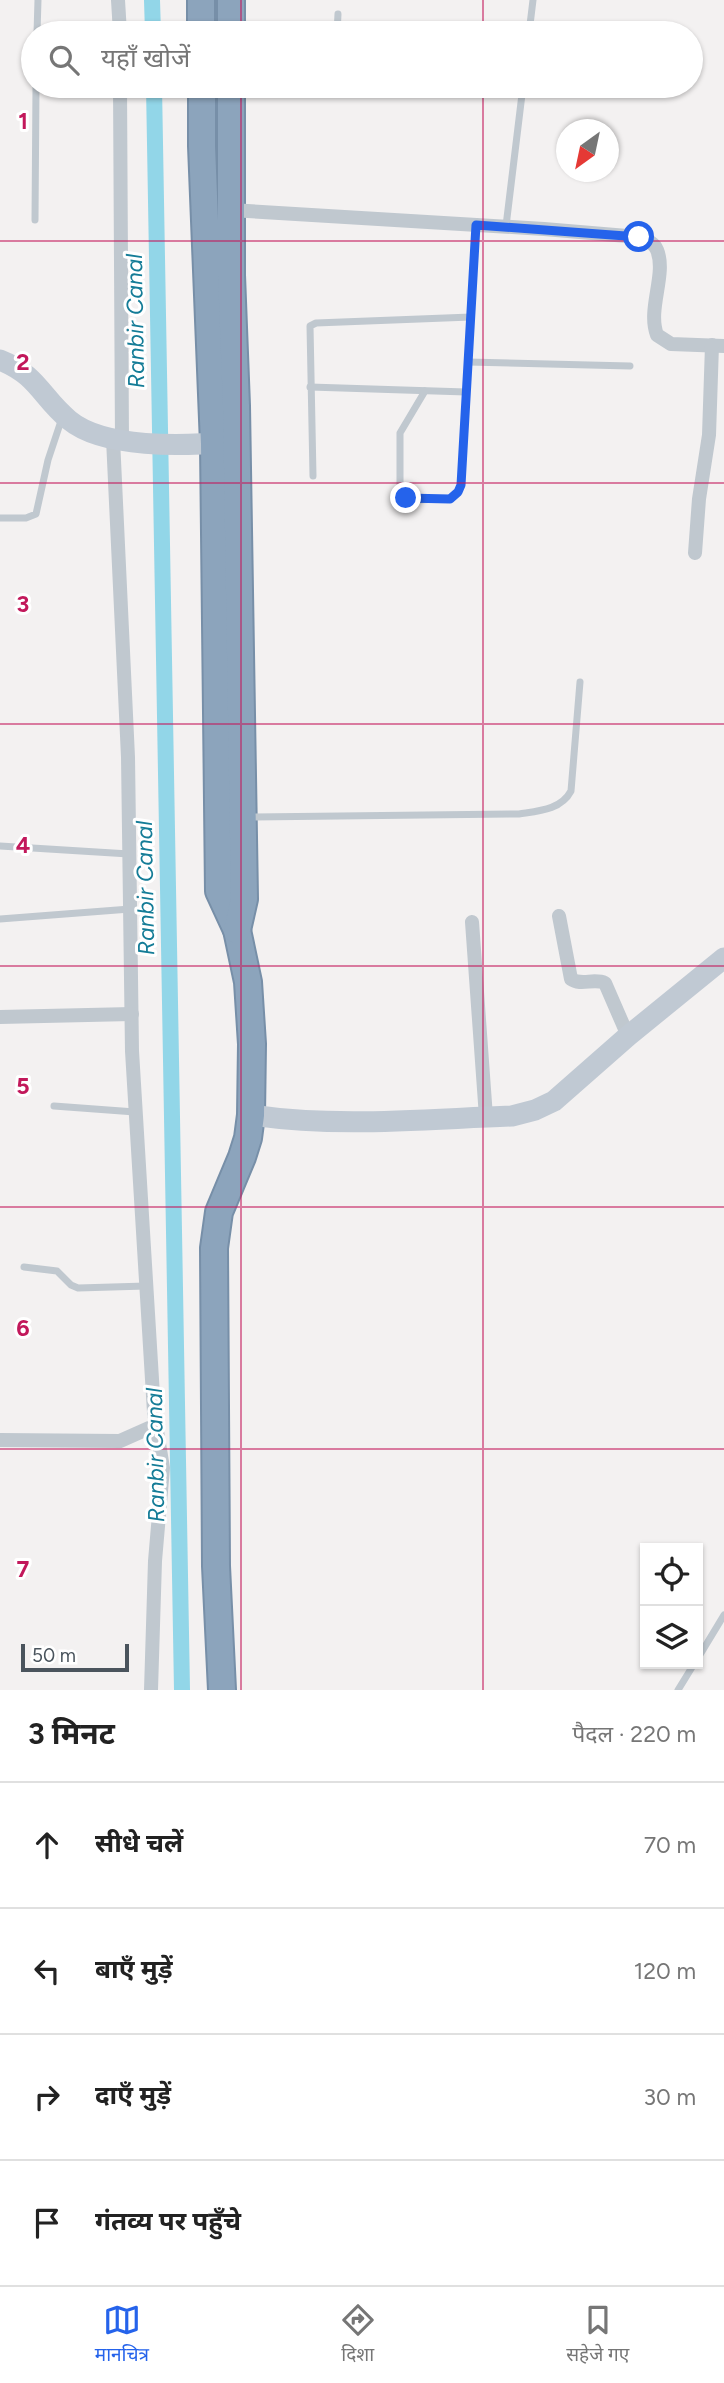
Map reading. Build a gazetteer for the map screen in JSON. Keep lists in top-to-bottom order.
{
  "water": ["Ranbir Canal"],
  "scale_bar": "50 m",
  "north": "bottom left",
  "page": {
    "search": "यहाँ खोजें",
    "scale": "50 m",
    "heading": ["3 मिनट", "पैदल · 220 m"],
    "list": [
      ["सीधे चलें", "70 m"],
      ["बाएँ मुड़ें", "120 m"],
      ["दाएँ मुड़ें", "30 m"],
      "गंतव्य पर पहुँचे"
    ],
    "nav": ["मानचित्र", "दिशा", "सहेजे गए"]
  },
  "grid": {
    "rows": [
      "1",
      "2",
      "3",
      "4",
      "5",
      "6",
      "7"
    ]
  }
}
